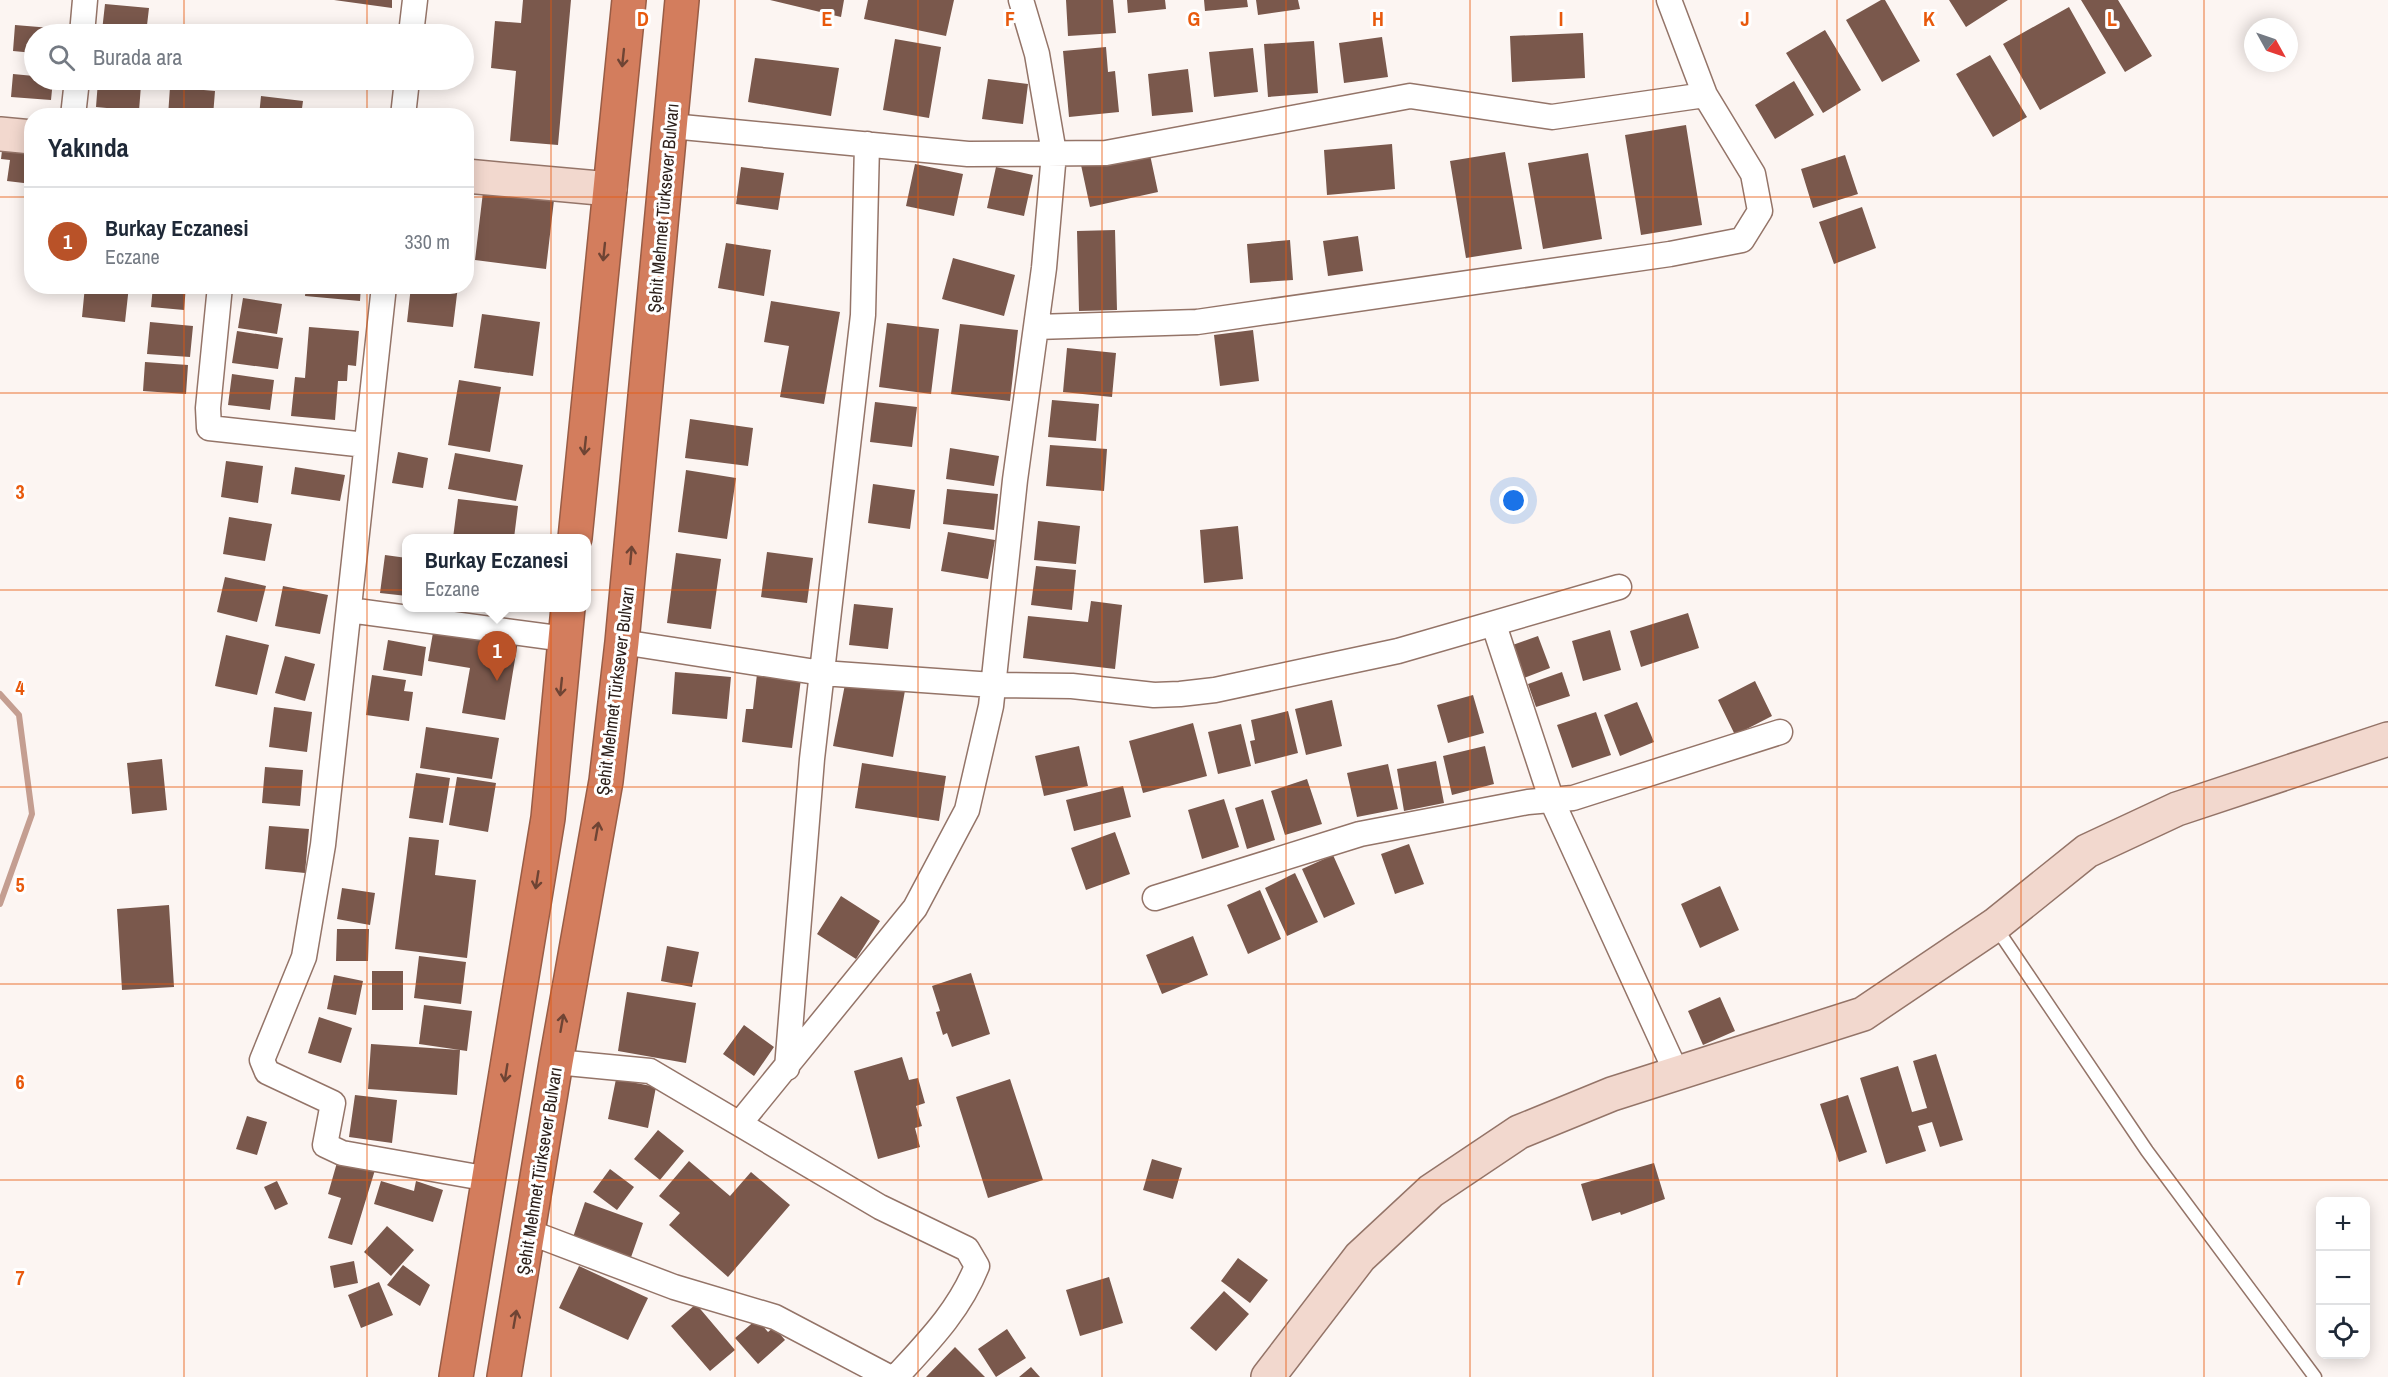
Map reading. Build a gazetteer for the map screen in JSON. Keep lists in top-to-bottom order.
{
  "streets": {
    "highway": ["Şehit Mehmet Türksever Bulvarı"]
  },
  "north": "bottom right",
  "page": {
    "search": "Burada ara",
    "heading": "Yakında",
    "list": [
      {
        "mark": "1",
        "name": "Burkay Eczanesi",
        "note": "Eczane",
        "value": "330 m"
      }
    ],
    "popup": ["Burkay Eczanesi", "Eczane"],
    "pins": "1",
    "map_buttons": ["+", "−"]
  },
  "grid": {
    "columns": [
      "D",
      "E",
      "F",
      "G",
      "H",
      "I",
      "J",
      "K",
      "L"
    ],
    "rows": [
      "3",
      "4",
      "5",
      "6",
      "7"
    ]
  }
}
